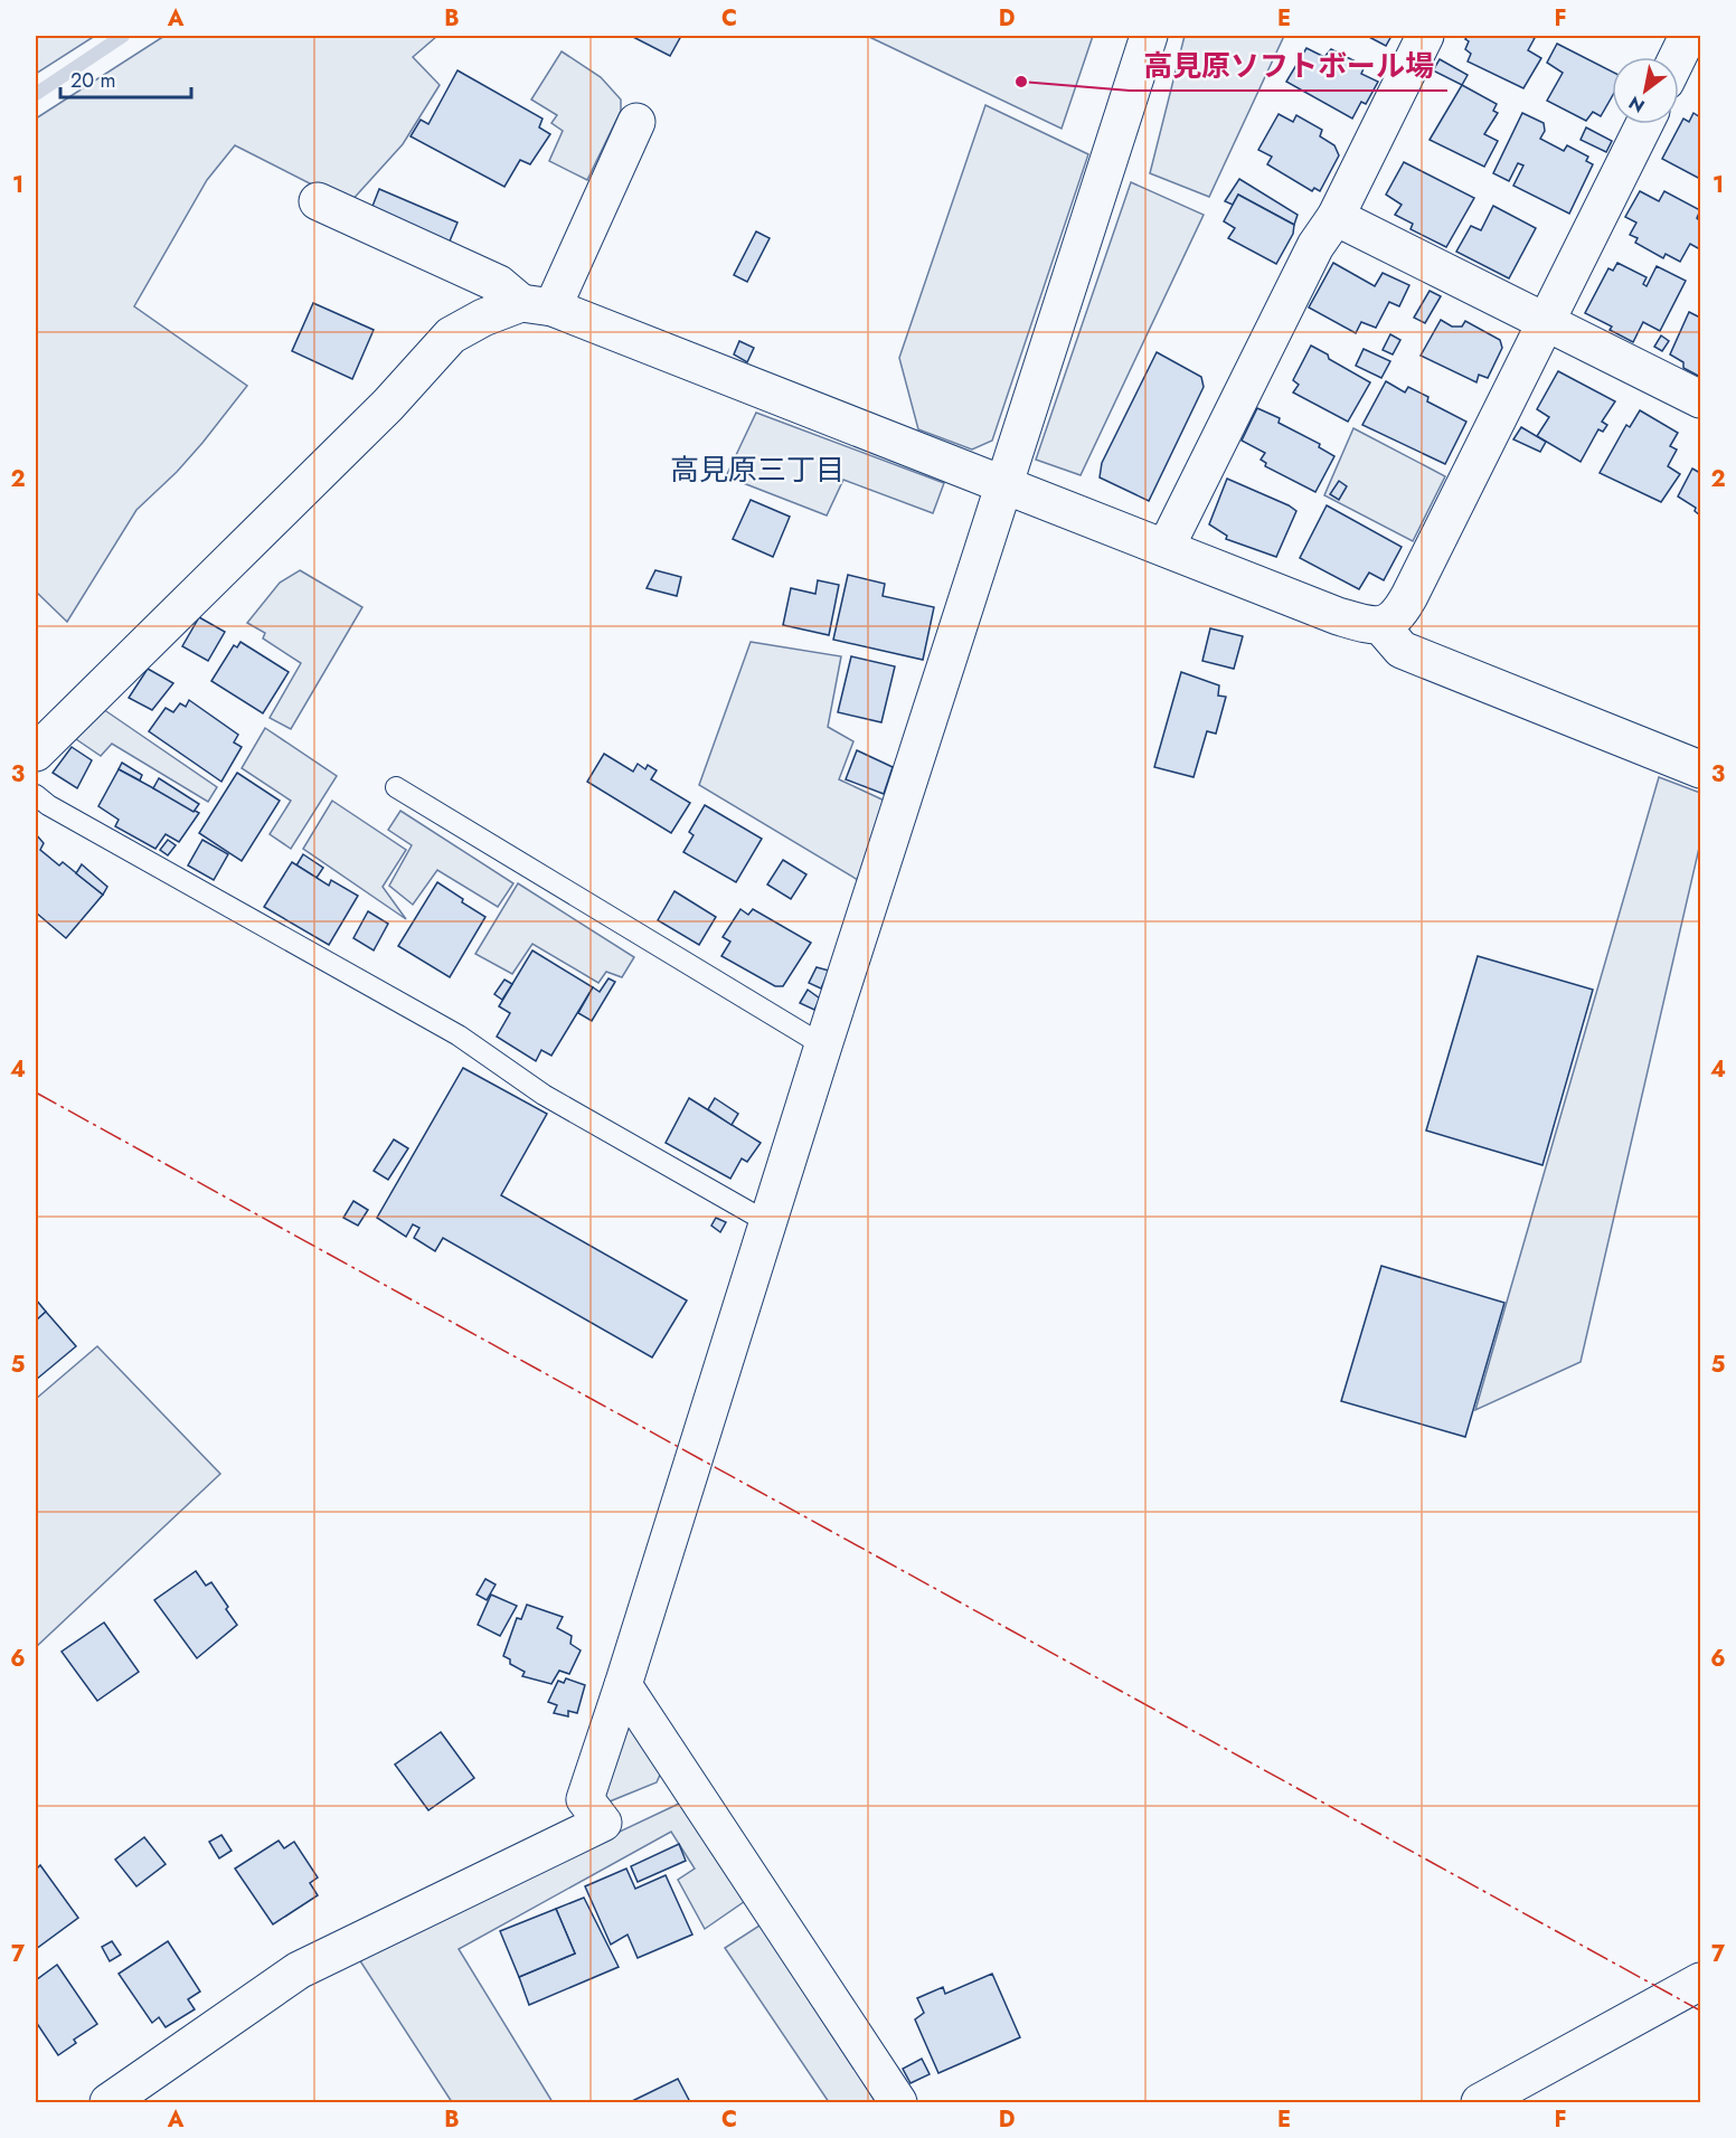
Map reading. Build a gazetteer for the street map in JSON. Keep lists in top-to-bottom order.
{
  "districts": ["高見原三丁目"],
  "places": ["高見原ソフトボール場"],
  "scale_bar": "20 m",
  "north": "bottom left",
  "grid": {
    "columns": [
      "A",
      "B",
      "C",
      "D",
      "E",
      "F"
    ],
    "rows": [
      "1",
      "2",
      "3",
      "4",
      "5",
      "6",
      "7"
    ]
  }
}
